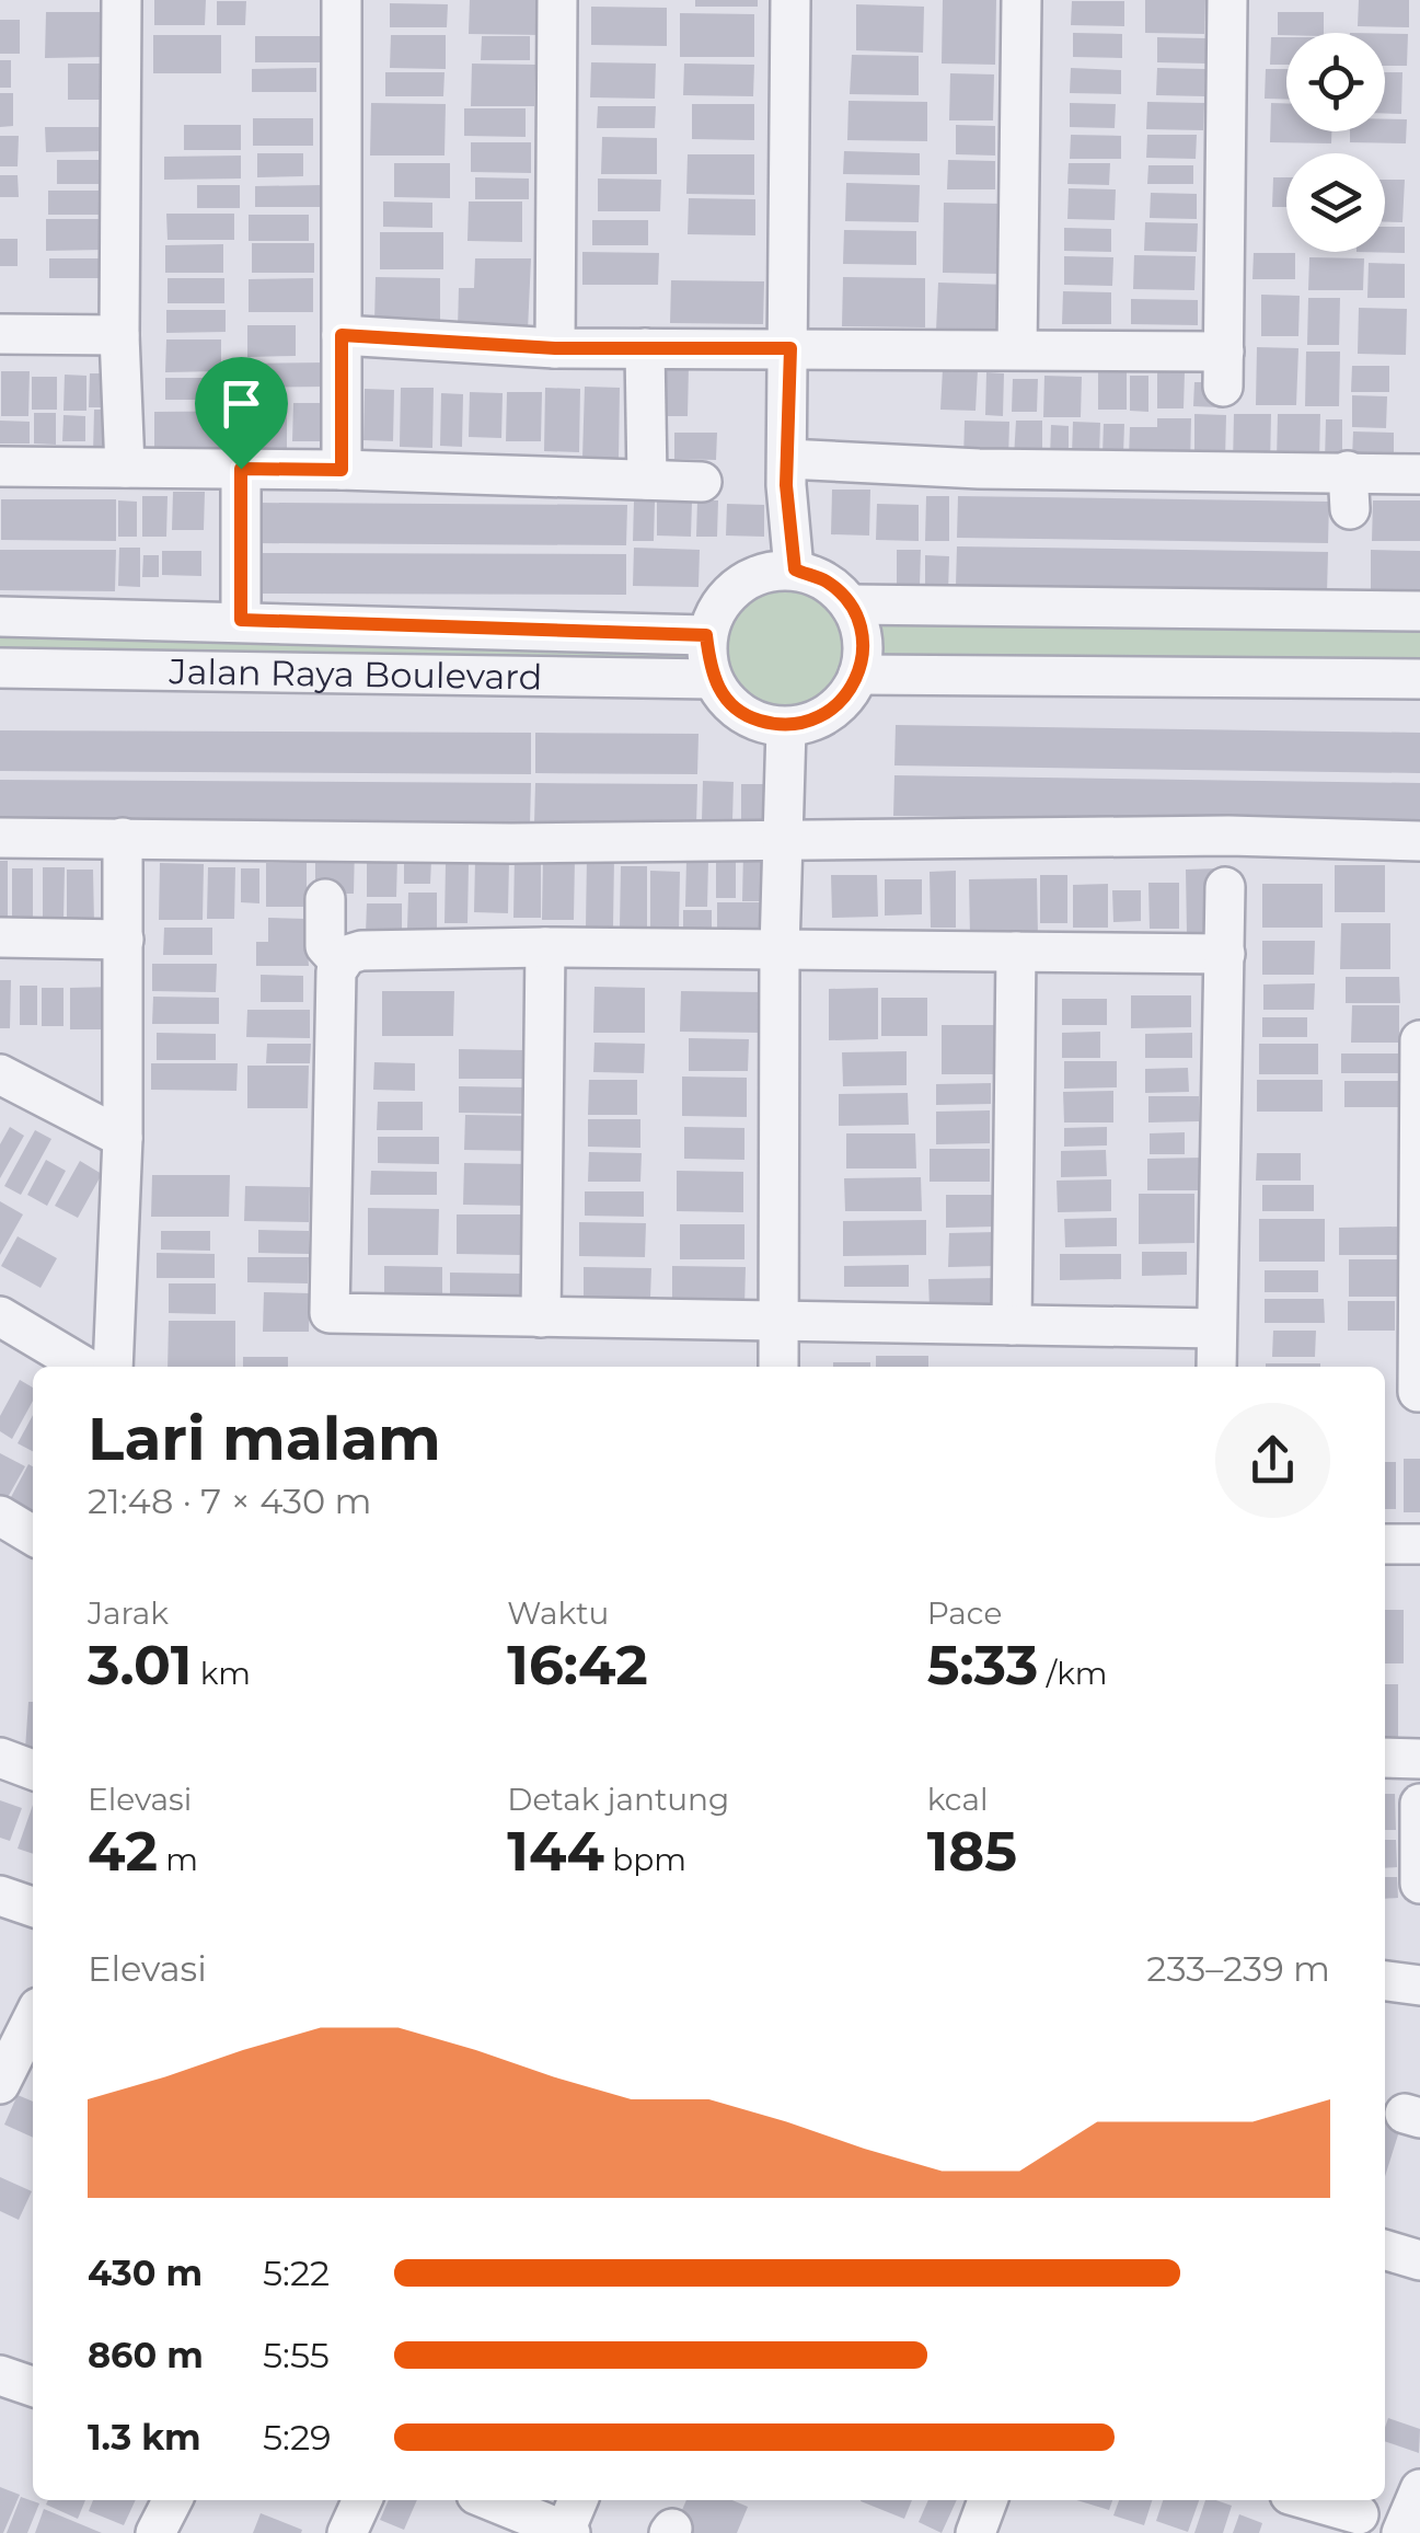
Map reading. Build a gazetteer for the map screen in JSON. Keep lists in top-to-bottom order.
{
  "streets": {
    "street": ["Jalan Raya Boulevard"]
  },
  "page": {
    "heading": ["Lari malam", "21:48 · 7 × 430 m"],
    "stats": [
      ["Jarak", "3.01 km"],
      ["Waktu", "16:42"],
      ["Pace", "5:33 /km"],
      ["Elevasi", "42 m"],
      ["Detak jantung", "144 bpm"],
      ["kcal", "185"]
    ],
    "chart": ["Elevasi", "233–239 m"],
    "list": [
      {
        "name": "430 m",
        "note": "5:22"
      },
      {
        "name": "860 m",
        "note": "5:55"
      },
      {
        "name": "1.3 km",
        "note": "5:29"
      }
    ]
  }
}
